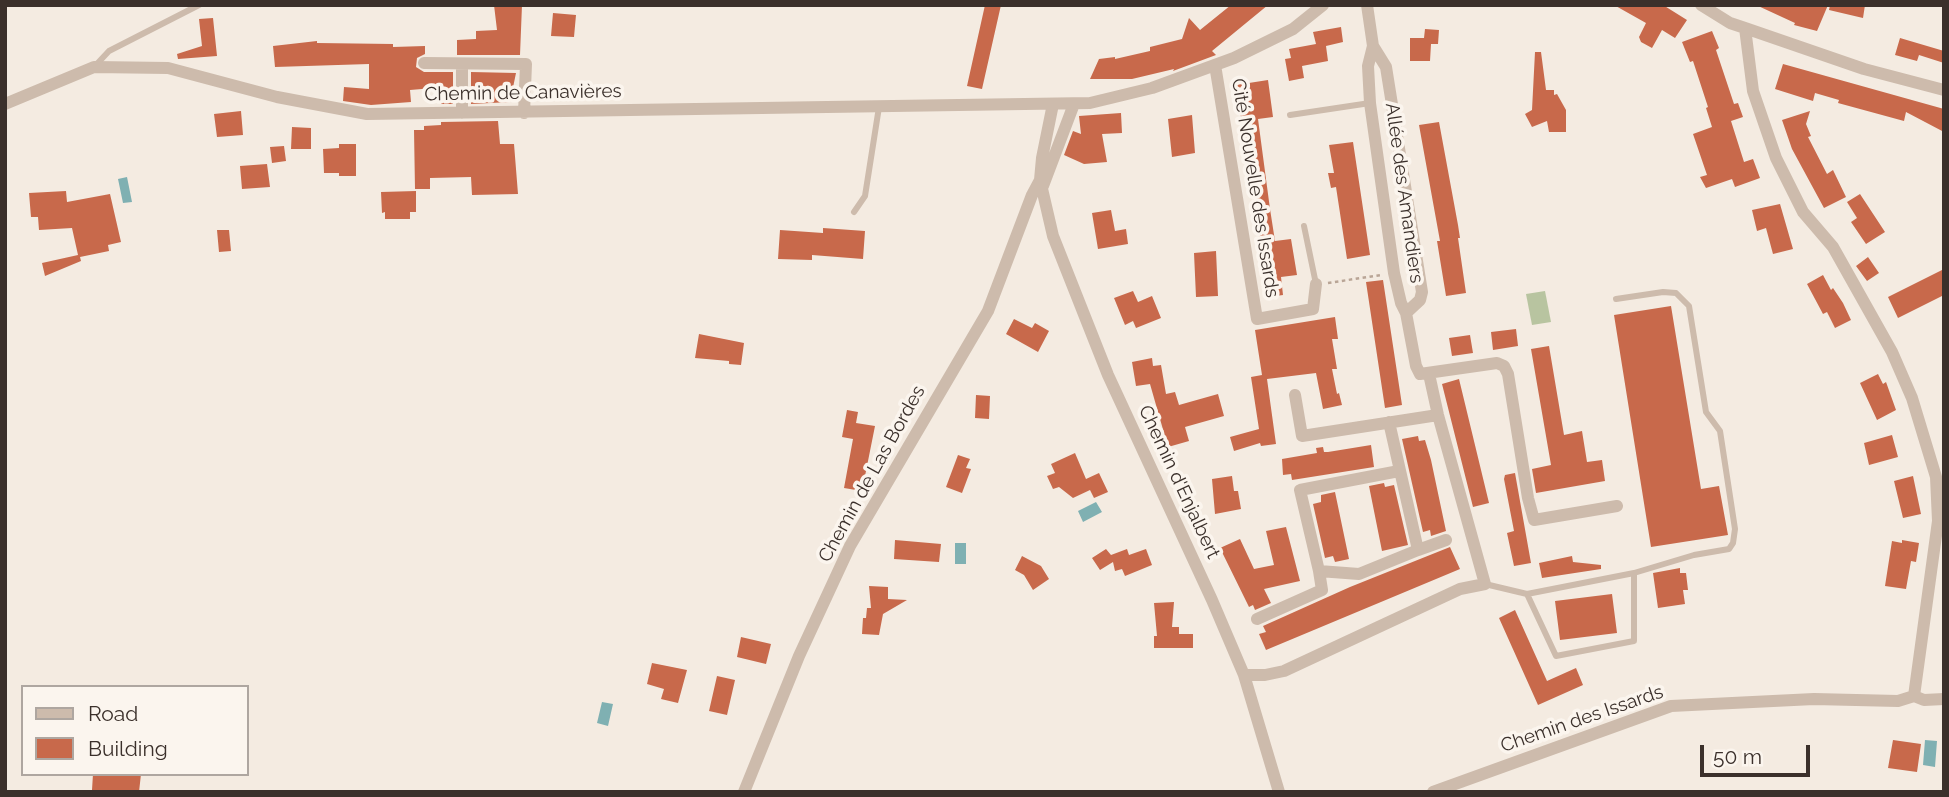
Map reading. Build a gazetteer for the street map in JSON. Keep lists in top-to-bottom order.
{
  "streets": {
    "street": [
      "Chemin de Canavières",
      "Cité Nouvelle des Issards",
      "Allée des Amandiers",
      "Chemin de Las Bordes",
      "Chemin d'Enjalbert",
      "Chemin des Issards"
    ]
  },
  "crossings": [
    ["Chemin de Canavières", "Cité Nouvelle des Issards"],
    ["Chemin de Canavières", "Chemin d'Enjalbert"],
    ["Chemin de Las Bordes", "Chemin d'Enjalbert"]
  ],
  "legend": ["Road", "Building"],
  "scale_bar": "50 m"
}
